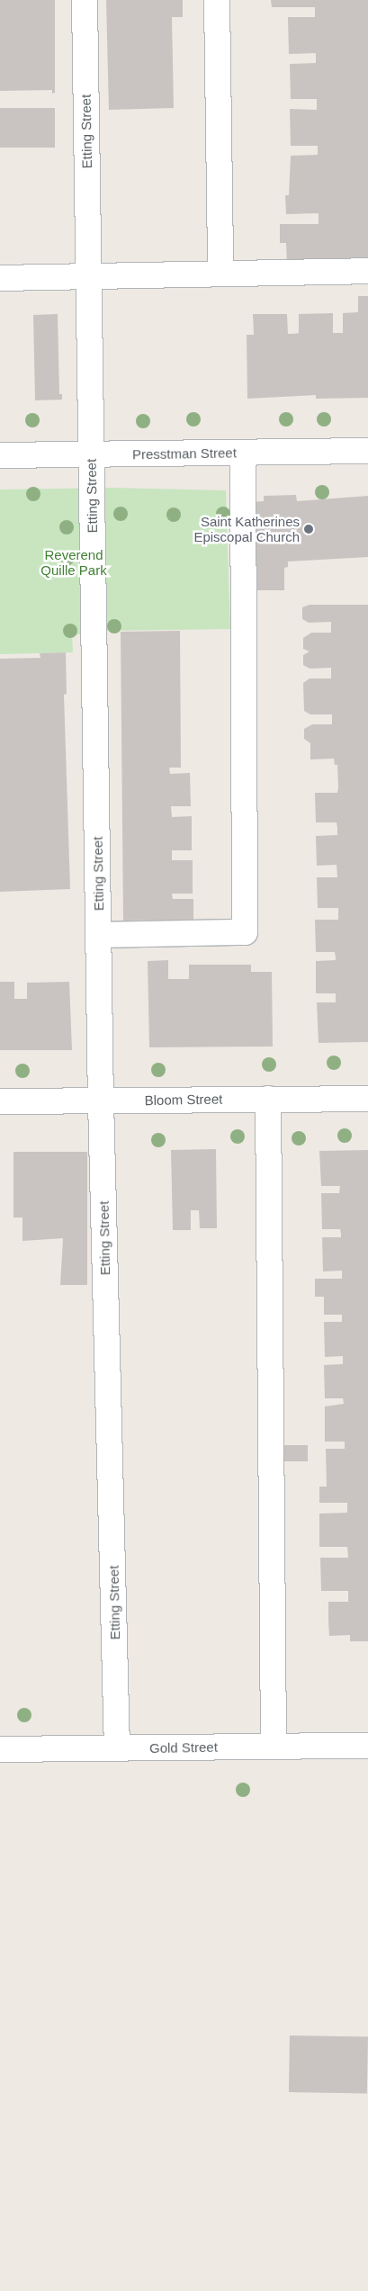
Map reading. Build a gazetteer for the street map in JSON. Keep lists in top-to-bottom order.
{
  "streets": {
    "street": [
      "Etting Street",
      "Presstman Street",
      "Bloom Street",
      "Gold Street"
    ]
  },
  "crossings": [
    ["Etting Street", "Presstman Street"],
    ["Etting Street", "Bloom Street"],
    ["Etting Street", "Gold Street"]
  ],
  "parks": ["Reverend Quille Park"],
  "places": ["Saint Katherines Episcopal Church"]
}
